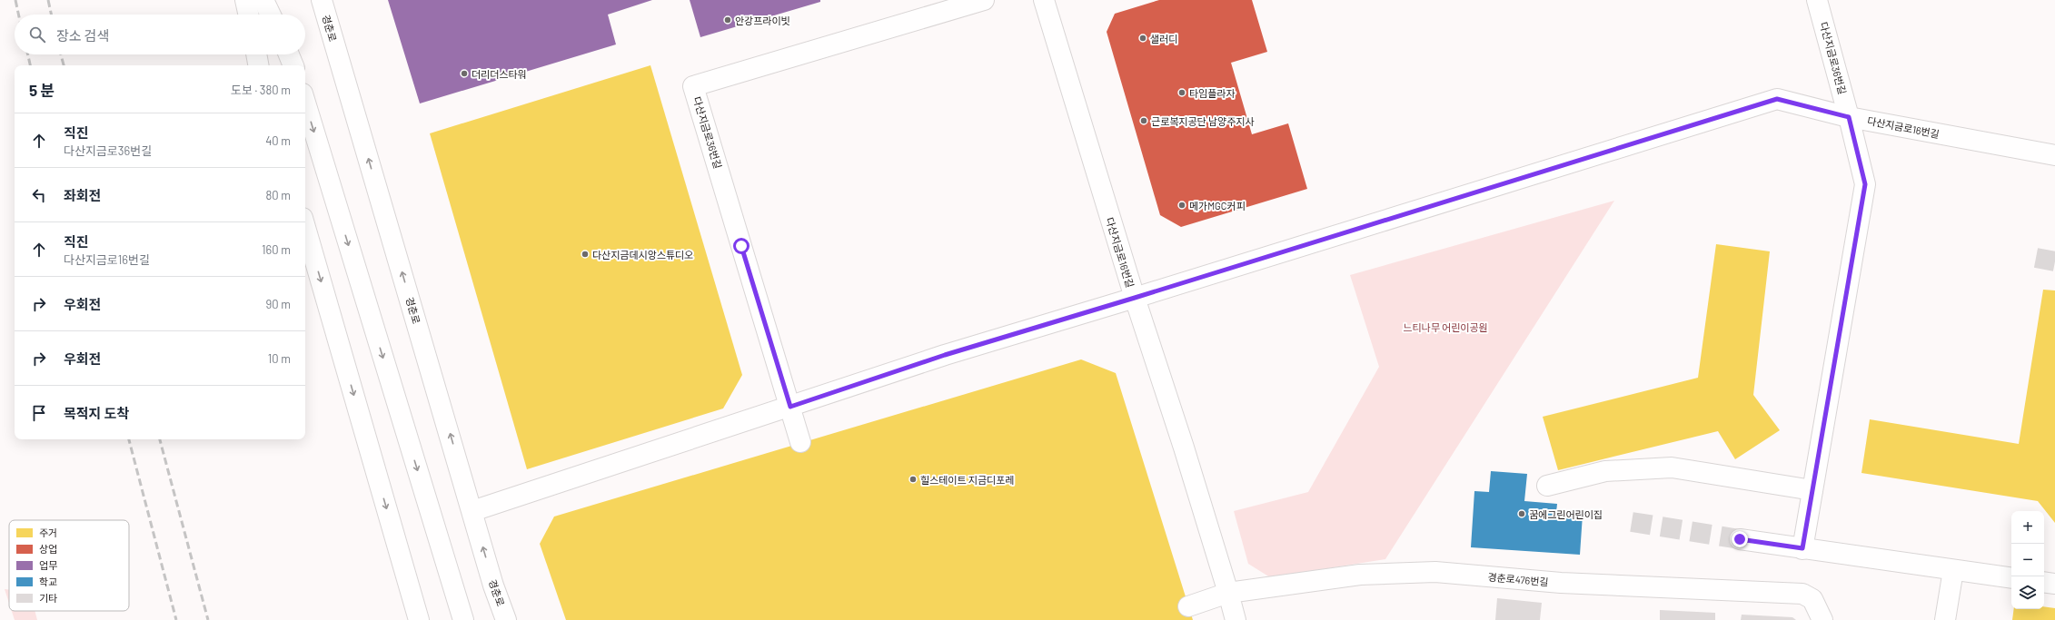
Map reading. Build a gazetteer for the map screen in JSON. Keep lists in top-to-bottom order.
{
  "streets": {
    "street": [
      "경춘로",
      "다산지금로36번길",
      "다산지금로16번길",
      "경춘로476번길"
    ]
  },
  "crossings": [
    ["다산지금로36번길", "다산지금로16번길"]
  ],
  "parks": ["느티나무 어린이공원"],
  "places": [
    "안강프라이빗",
    "샐러디",
    "더리더스타워",
    "타임플라자",
    "근로복지공단 남양주지사",
    "메가MGC커피",
    "다산지금데시앙스튜디오",
    "힐스테이트 지금디포레",
    "꿈에그린어린이집"
  ],
  "legend": [
    "주거",
    "상업",
    "업무",
    "학교",
    "기타"
  ],
  "page": {
    "search": "장소 검색",
    "heading": ["5 분", "도보 · 380 m"],
    "list": [
      ["직진", "다산지금로36번길", "40 m"],
      ["좌회전", "80 m"],
      ["직진", "다산지금로16번길", "160 m"],
      ["우회전", "90 m"],
      ["우회전", "10 m"],
      "목적지 도착"
    ],
    "map_buttons": ["+", "−"]
  }
}
